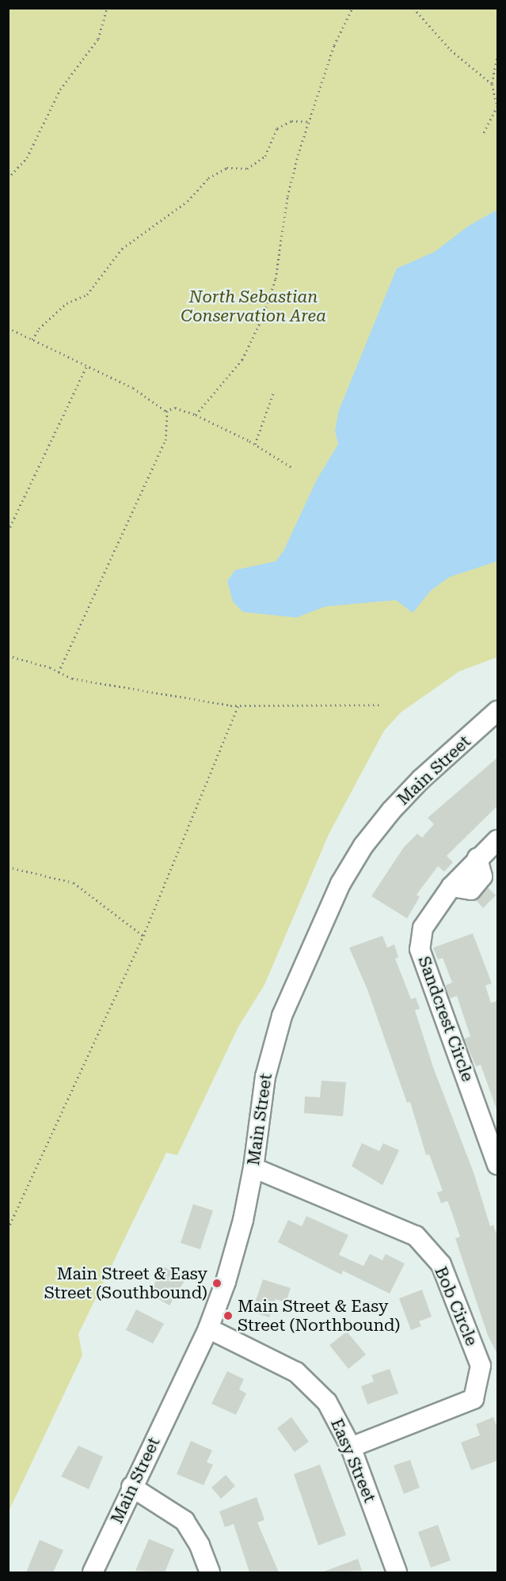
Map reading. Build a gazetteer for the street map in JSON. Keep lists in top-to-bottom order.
{
  "streets": {
    "street": [
      "Main Street",
      "Sandcrest Circle",
      "Bob Circle",
      "Easy Street"
    ]
  },
  "crossings": [
    ["Main Street", "Bob Circle"],
    ["Main Street", "Easy Street"],
    ["Bob Circle", "Easy Street"]
  ],
  "parks": ["North Sebastian Conservation Area"],
  "places": ["Main Street & Easy Street (Southbound)", "Main Street & Easy Street (Northbound)"]
}
